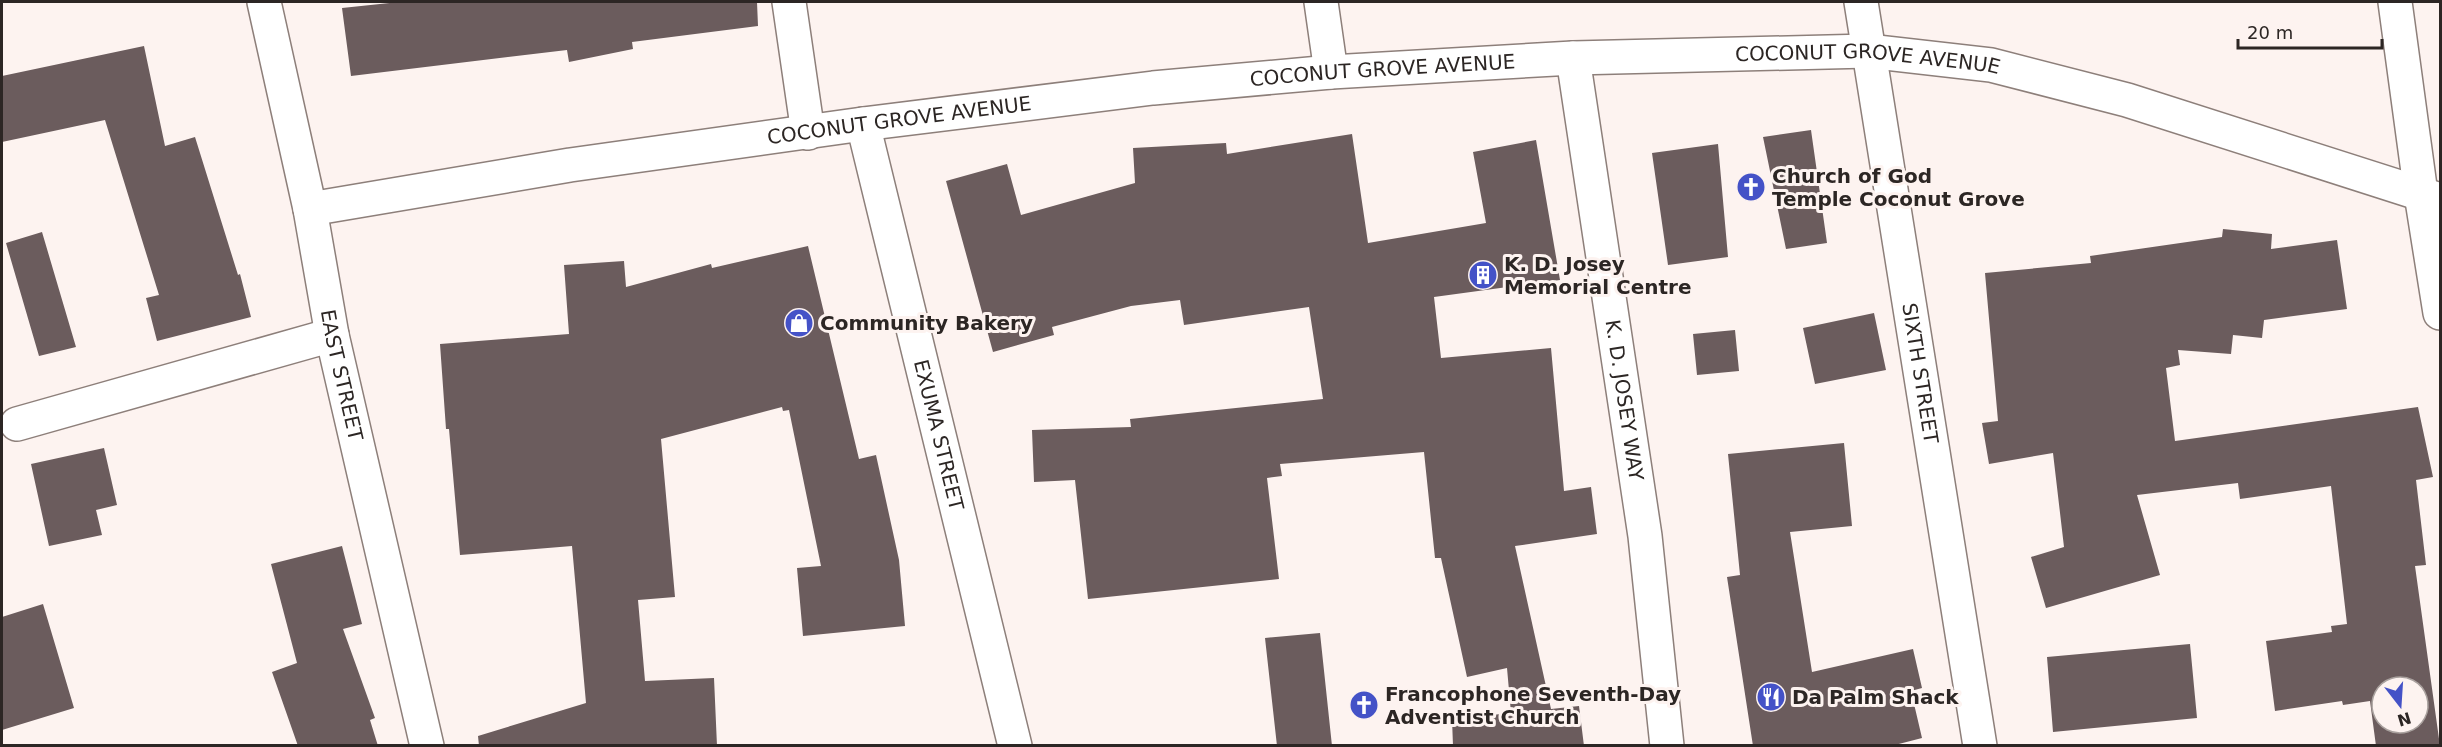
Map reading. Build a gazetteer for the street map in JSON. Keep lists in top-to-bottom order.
{
  "streets": {
    "street": [
      "COCONUT GROVE AVENUE",
      "EAST STREET",
      "SIXTH STREET",
      "K. D. JOSEY WAY",
      "EXUMA STREET"
    ]
  },
  "crossings": [
    ["COCONUT GROVE AVENUE", "EAST STREET"],
    ["COCONUT GROVE AVENUE", "SIXTH STREET"],
    ["COCONUT GROVE AVENUE", "K. D. JOSEY WAY"],
    ["COCONUT GROVE AVENUE", "EXUMA STREET"]
  ],
  "places": {
    "church": ["Church of God Temple Coconut Grove", "Francophone Seventh-Day Adventist Church"],
    "building": ["K. D. Josey Memorial Centre"],
    "shop": ["Community Bakery"],
    "restaurant": ["Da Palm Shack"]
  },
  "scale_bar": "20 m",
  "north": "bottom"
}
